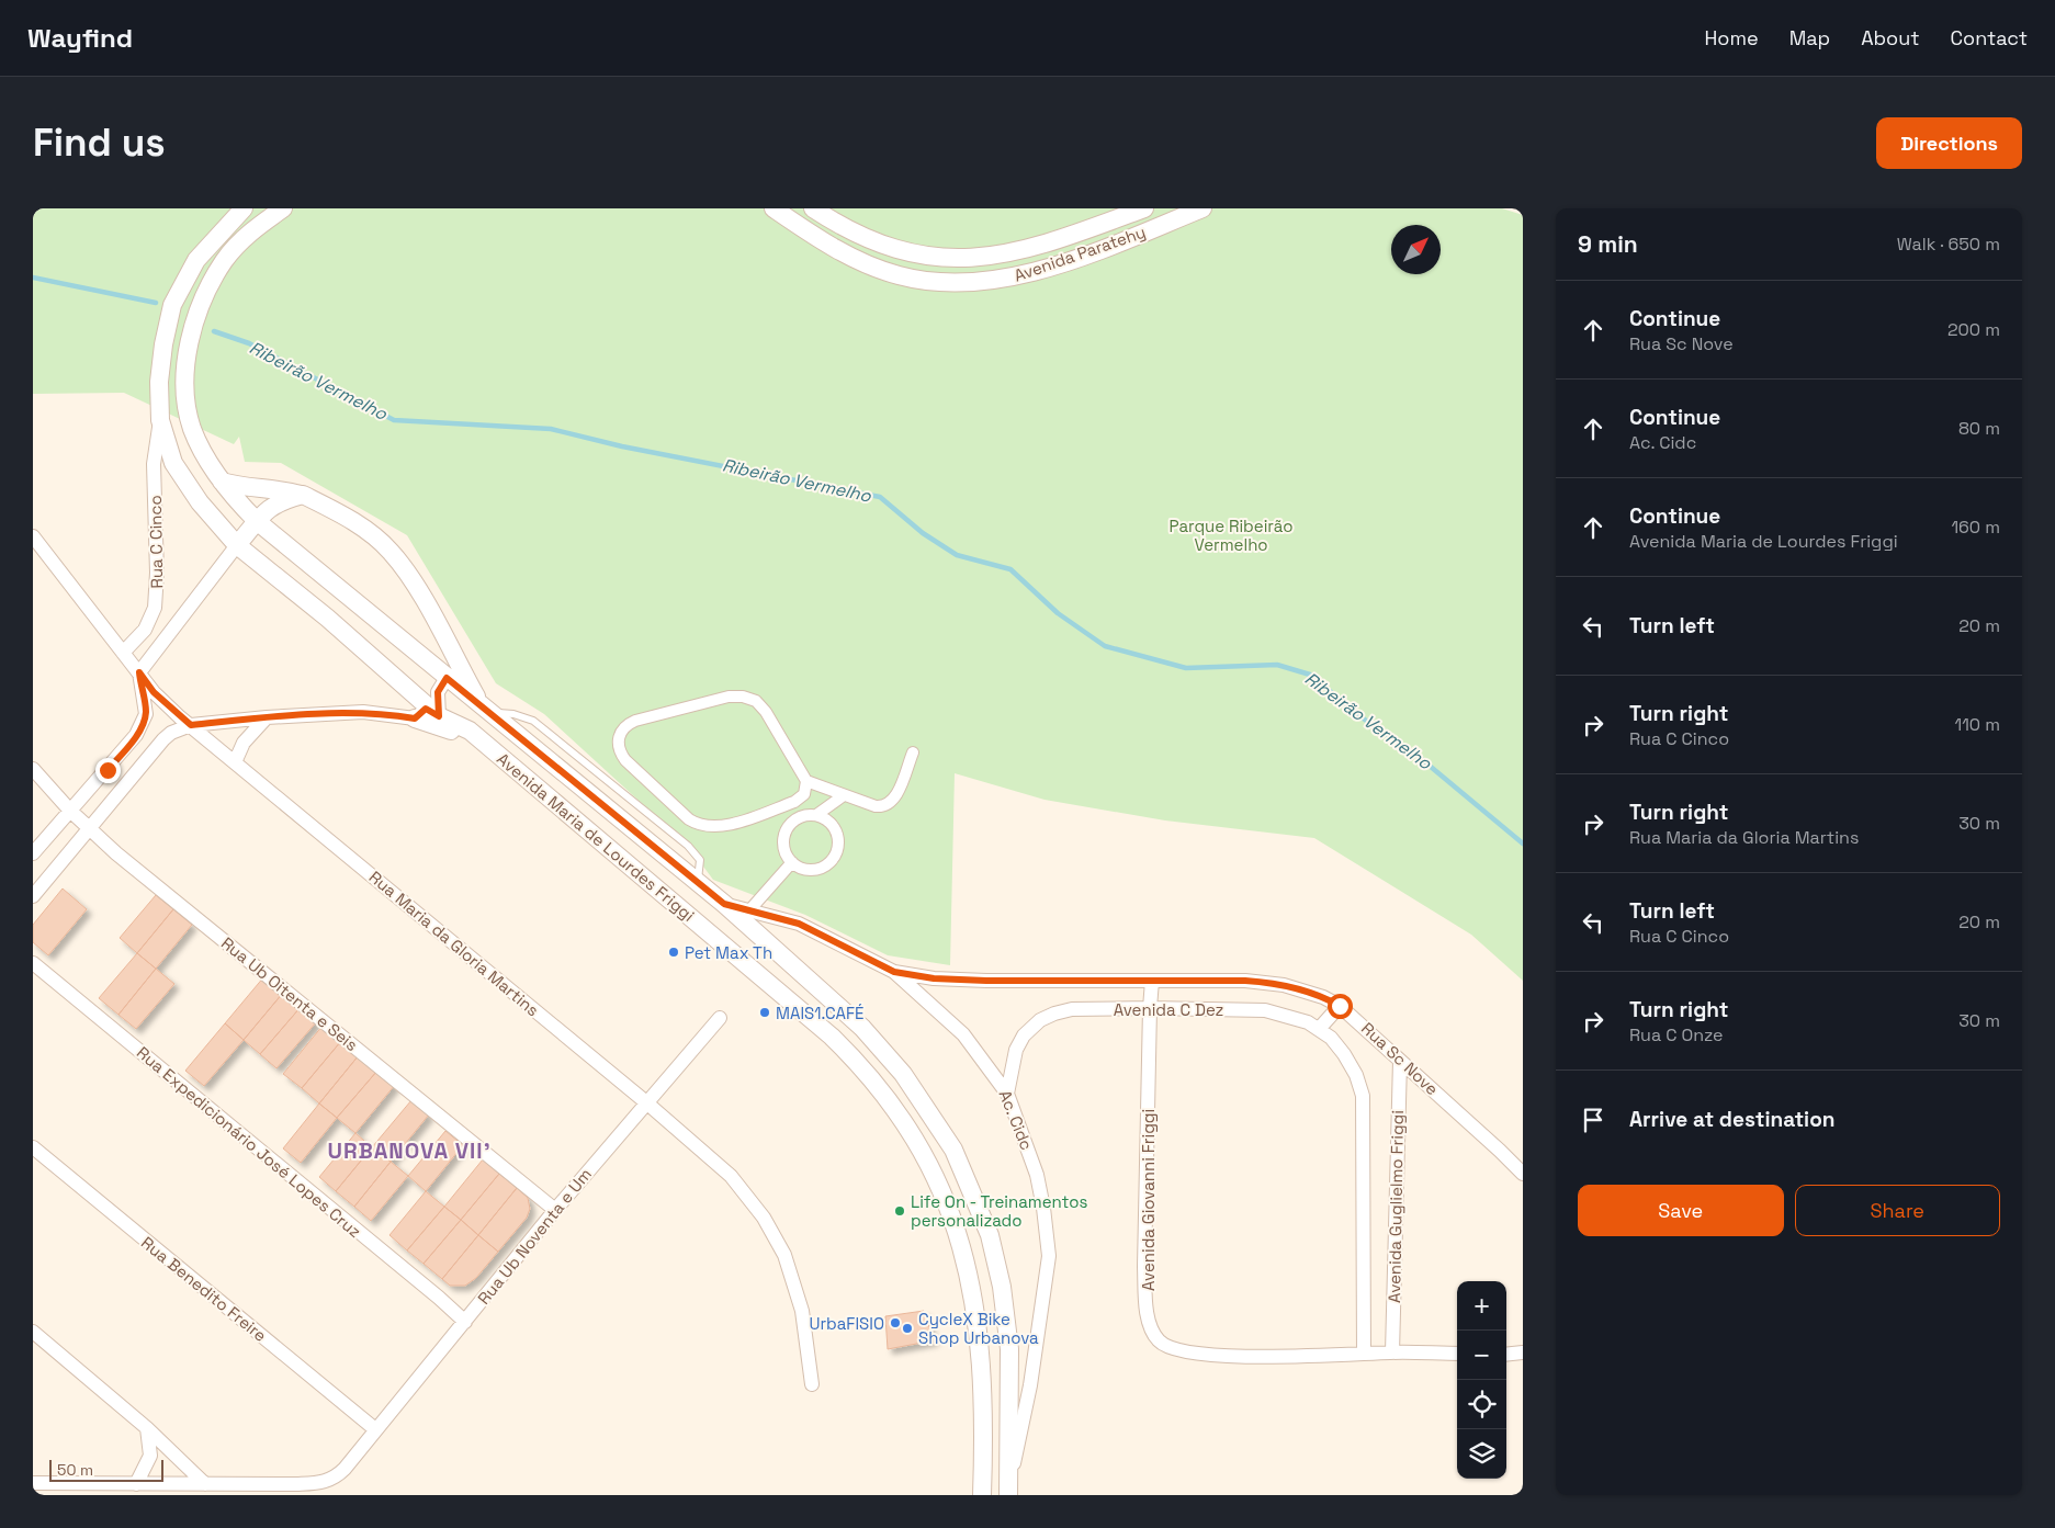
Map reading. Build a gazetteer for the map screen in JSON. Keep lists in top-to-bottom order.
{
  "streets": {
    "street": [
      "Avenida Paratehy",
      "Rua C Cinco",
      "Avenida Maria de Lourdes Friggi",
      "Rua Maria da Gloria Martins",
      "Rua Ub Oitenta e Seis",
      "Avenida C Dez",
      "Rua Sc Nove",
      "Ac. Cidc",
      "Rua Expedicionário José Lopes Cruz",
      "Avenida Giovanni Friggi",
      "Avenida Guglielmo Friggi",
      "Rua Ub Noventa e Um",
      "Rua Benedito Freire"
    ]
  },
  "crossings": [
    ["Rua C Cinco", "Avenida Maria de Lourdes Friggi"],
    ["Rua C Cinco", "Rua Maria da Gloria Martins"],
    ["Avenida Maria de Lourdes Friggi", "Ac. Cidc"],
    ["Rua Maria da Gloria Martins", "Rua Ub Noventa e Um"],
    ["Rua Ub Oitenta e Seis", "Rua Ub Noventa e Um"],
    ["Avenida C Dez", "Ac. Cidc"],
    ["Avenida C Dez", "Avenida Giovanni Friggi"],
    ["Avenida C Dez", "Avenida Guglielmo Friggi"],
    ["Rua Sc Nove", "Ac. Cidc"],
    ["Rua Sc Nove", "Avenida Giovanni Friggi"],
    ["Rua Sc Nove", "Avenida Guglielmo Friggi"],
    ["Rua Expedicionário José Lopes Cruz", "Rua Ub Noventa e Um"],
    ["Avenida Giovanni Friggi", "Avenida Guglielmo Friggi"],
    ["Rua Ub Noventa e Um", "Rua Benedito Freire"]
  ],
  "districts": ["URBANOVA VII'"],
  "water": ["Ribeirão Vermelho"],
  "parks": ["Parque Ribeirão Vermelho"],
  "places": [
    "Pet Max Th",
    "MAIS1.CAFÉ",
    "Life On - Treinamentos personalizado",
    "UrbaFISIO",
    "CycleX Bike Shop Urbanova"
  ],
  "scale_bar": "50 m",
  "north": "top right",
  "page": {
    "header": "Wayfind",
    "nav": [
      "Home",
      "Map",
      "About",
      "Contact"
    ],
    "buttons": [
      "Directions",
      ["Save", "Share"]
    ],
    "title": "Find us",
    "heading": ["9 min", "Walk · 650 m"],
    "list": [
      ["Continue", "Rua Sc Nove", "200 m"],
      ["Continue", "Ac. Cidc", "80 m"],
      ["Continue", "Avenida Maria de Lourdes Friggi", "160 m"],
      ["Turn left", "20 m"],
      ["Turn right", "Rua C Cinco", "110 m"],
      ["Turn right", "Rua Maria da Gloria Martins", "30 m"],
      ["Turn left", "Rua C Cinco", "20 m"],
      ["Turn right", "Rua C Onze", "30 m"],
      "Arrive at destination"
    ],
    "map_buttons": ["+", "−"],
    "scale": "50 m"
  }
}
